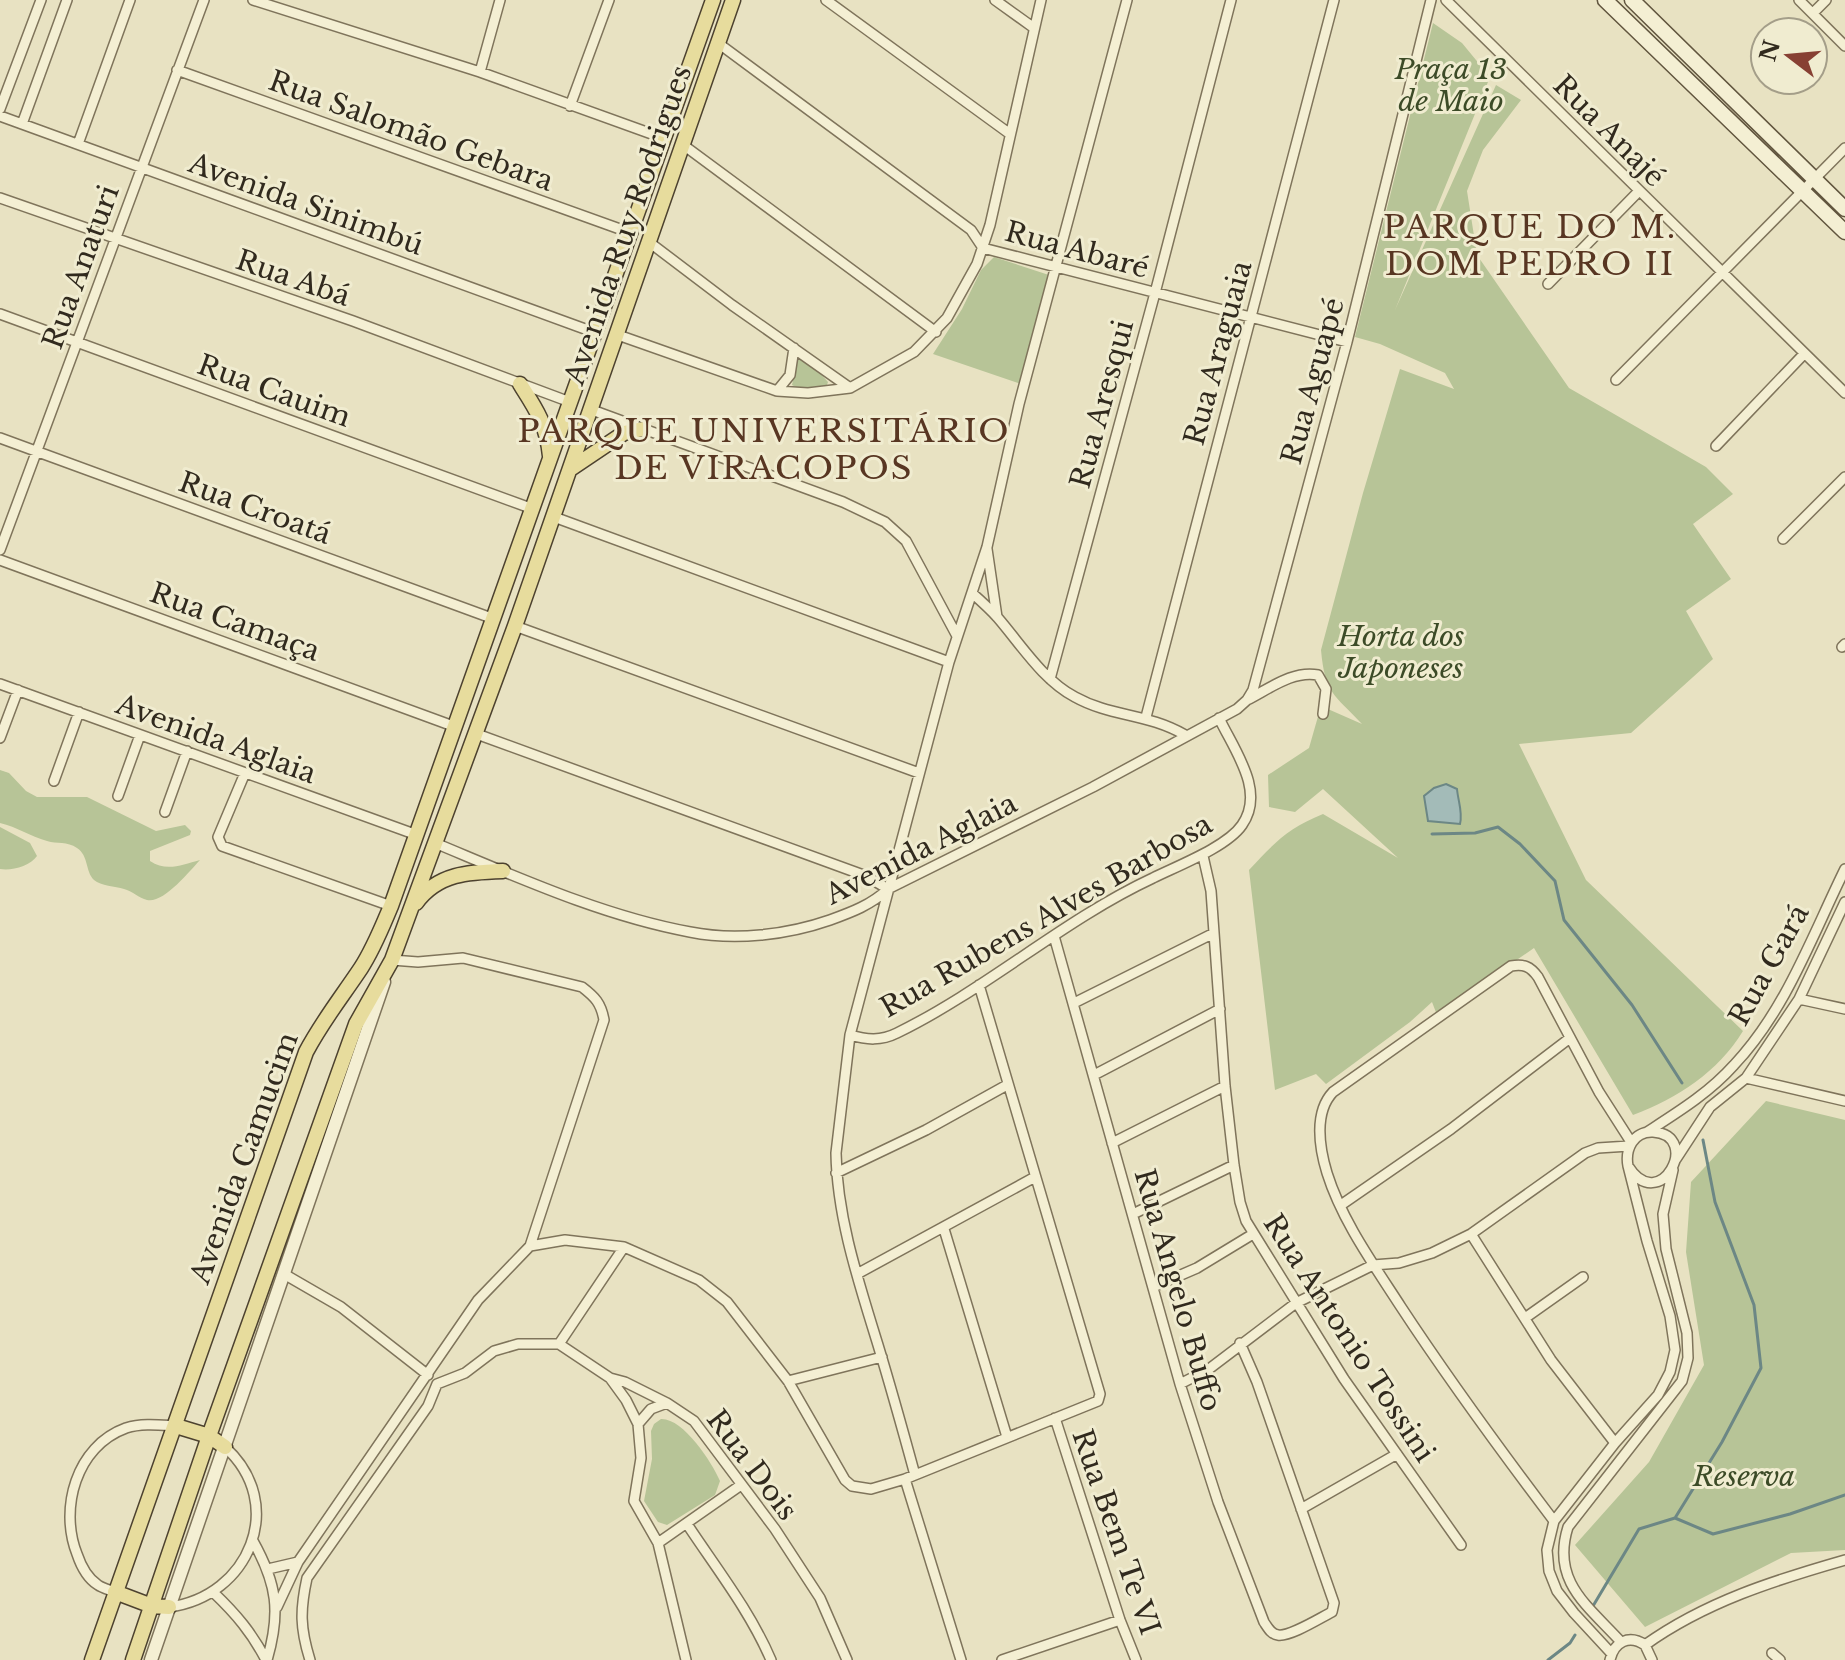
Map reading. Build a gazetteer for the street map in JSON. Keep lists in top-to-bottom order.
{
  "streets": {
    "main road": ["Avenida Ruy Rodrigues", "Avenida Camucim"],
    "street": [
      "Rua Salomão Gebara",
      "Rua Anajé",
      "Avenida Sinimbú",
      "Rua Abaré",
      "Rua Anaturi",
      "Rua Abá",
      "Rua Araguaia",
      "Rua Aguapé",
      "Rua Cauim",
      "Rua Aresqui",
      "Rua Croatá",
      "Rua Camaça",
      "Avenida Aglaia",
      "Rua Rubens Alves Barbosa",
      "Rua Gará",
      "Rua Angelo Buffo",
      "Rua Antonio Tossini",
      "Rua Dois",
      "Rua Bem Te VI"
    ]
  },
  "crossings": [
    ["Rua Salomão Gebara", "Avenida Ruy Rodrigues"],
    ["Rua Salomão Gebara", "Rua Anaturi"],
    ["Avenida Sinimbú", "Avenida Ruy Rodrigues"],
    ["Avenida Sinimbú", "Rua Anaturi"],
    ["Avenida Ruy Rodrigues", "Rua Abaré"],
    ["Avenida Ruy Rodrigues", "Rua Abá"],
    ["Avenida Ruy Rodrigues", "Avenida Camucim"],
    ["Rua Abaré", "Rua Araguaia"],
    ["Rua Abaré", "Rua Aguapé"],
    ["Rua Abaré", "Rua Aresqui"],
    ["Rua Anaturi", "Rua Abá"],
    ["Rua Anaturi", "Rua Cauim"],
    ["Rua Anaturi", "Rua Croatá"],
    ["Rua Cauim", "Avenida Camucim"],
    ["Rua Croatá", "Avenida Camucim"],
    ["Rua Camaça", "Avenida Camucim"],
    ["Avenida Aglaia", "Avenida Camucim"],
    ["Rua Rubens Alves Barbosa", "Rua Angelo Buffo"],
    ["Rua Rubens Alves Barbosa", "Rua Antonio Tossini"]
  ],
  "districts": ["PARQUE DO M. DOM PEDRO II", "PARQUE UNIVERSITÁRIO DE VIRACOPOS"],
  "parks": ["Praça 13 de Maio", "Horta dos Japoneses", "Reserva"],
  "north": "left"
}
